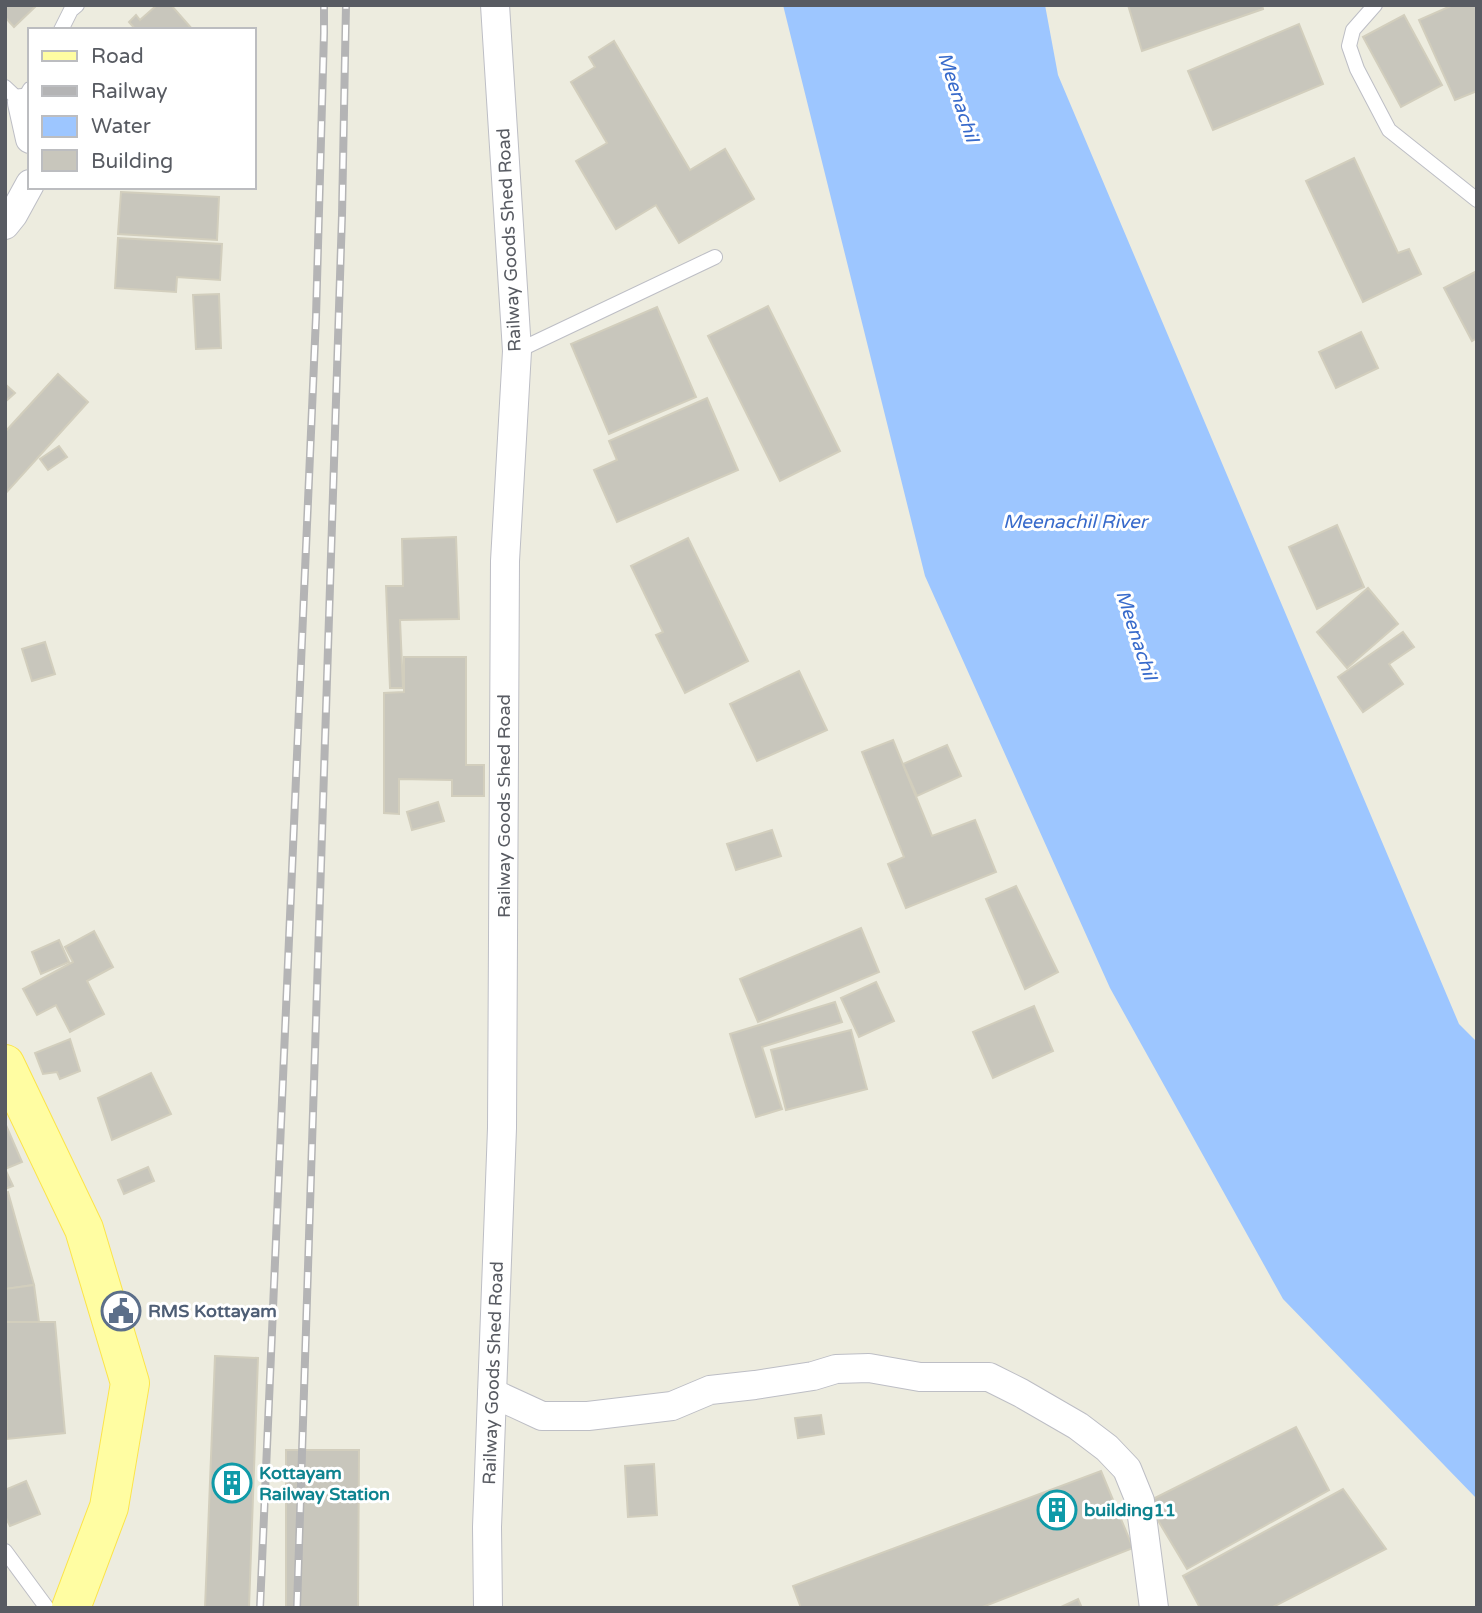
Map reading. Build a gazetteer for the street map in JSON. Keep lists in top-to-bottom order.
{
  "streets": {
    "street": ["Railway Goods Shed Road"]
  },
  "water": ["Meenachil", "Meenachil River"],
  "places": {
    "public building": ["RMS Kottayam"],
    "building": ["Kottayam Railway Station", "building11"]
  },
  "legend": [
    "Road",
    "Railway",
    "Water",
    "Building"
  ]
}
